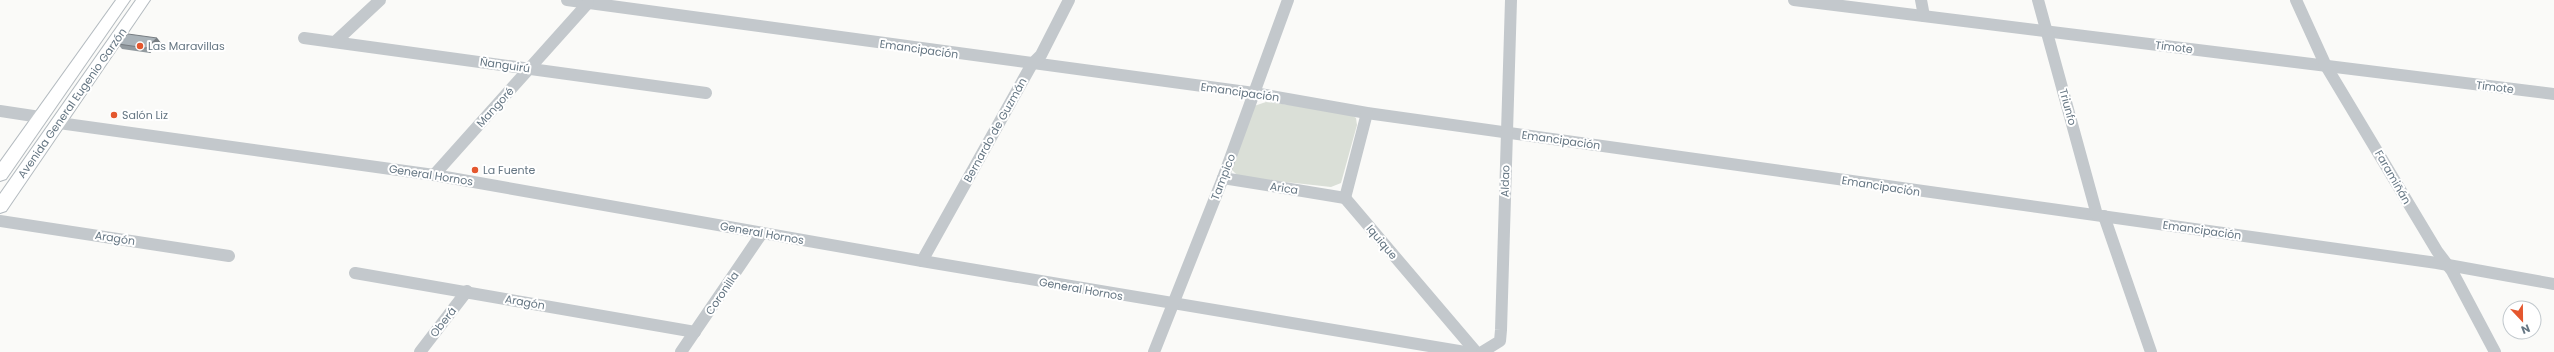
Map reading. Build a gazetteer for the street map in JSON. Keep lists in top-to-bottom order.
{
  "streets": {
    "main road": ["Avenida General Eugenio Garzón"],
    "street": [
      "Timote",
      "Emancipación",
      "Ñanguirú",
      "Mangoré",
      "Triunfo",
      "Bernardo de Guzmán",
      "General Hornos",
      "Tampico",
      "Faramiñán",
      "Aldao",
      "Arica",
      "Aragón",
      "Iquique",
      "Coronilla",
      "Oberá"
    ]
  },
  "crossings": [
    ["Timote", "Triunfo"],
    ["Timote", "Faramiñán"],
    ["Emancipación", "Mangoré"],
    ["Emancipación", "Triunfo"],
    ["Emancipación", "Bernardo de Guzmán"],
    ["Emancipación", "Tampico"],
    ["Emancipación", "Faramiñán"],
    ["Emancipación", "Aldao"],
    ["Ñanguirú", "Mangoré"],
    ["Avenida General Eugenio Garzón", "General Hornos"],
    ["Mangoré", "General Hornos"],
    ["Bernardo de Guzmán", "General Hornos"],
    ["General Hornos", "Tampico"],
    ["General Hornos", "Coronilla"],
    ["Tampico", "Arica"],
    ["Arica", "Iquique"],
    ["Aragón", "Coronilla"],
    ["Aragón", "Oberá"]
  ],
  "places": ["Las Maravillas", "Salón Liz", "La Fuente"],
  "north": "bottom"
}
